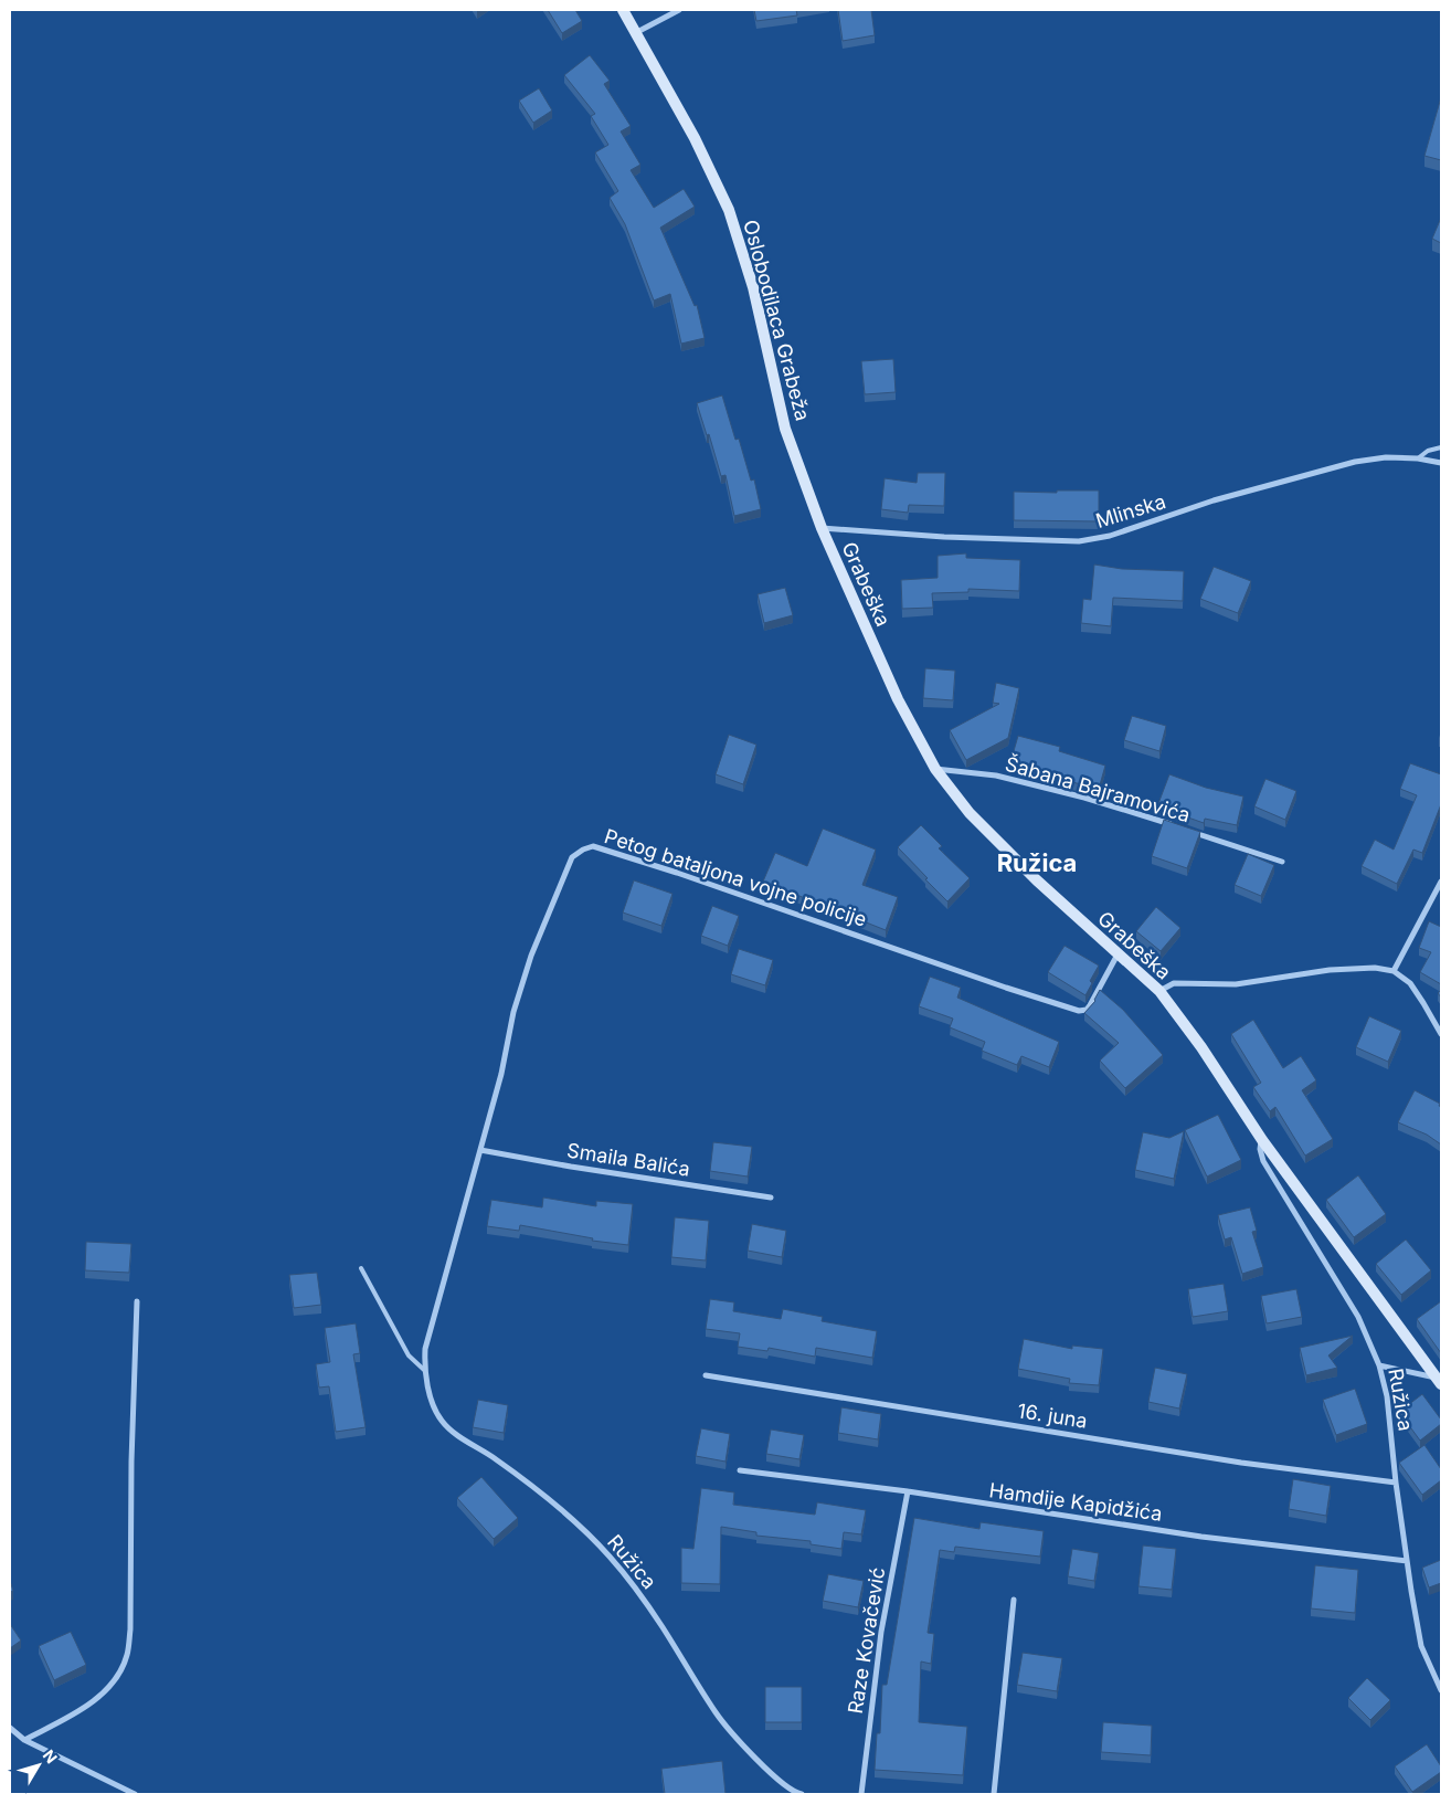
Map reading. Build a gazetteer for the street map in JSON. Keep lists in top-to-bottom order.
{
  "streets": {
    "street": [
      "Oslobodilaca Grabeža",
      "Mlinska",
      "Grabeška",
      "Šabana Bajramovića",
      "Petog bataljona vojne policije",
      "Smaila Balića",
      "Ružica",
      "16. juna",
      "Hamdije Kapidžića",
      "Raze Kovačević"
    ]
  },
  "crossings": [
    ["Oslobodilaca Grabeža", "Mlinska"],
    ["Oslobodilaca Grabeža", "Grabeška"],
    ["Mlinska", "Grabeška"],
    ["Grabeška", "Šabana Bajramovića"],
    ["Grabeška", "Petog bataljona vojne policije"],
    ["Grabeška", "Ružica"],
    ["Petog bataljona vojne policije", "Smaila Balića"],
    ["Petog bataljona vojne policije", "Ružica"],
    ["Ružica", "16. juna"],
    ["Ružica", "Hamdije Kapidžića"],
    ["Hamdije Kapidžića", "Raze Kovačević"]
  ],
  "districts": ["Ružica"],
  "north": "top right"
}
